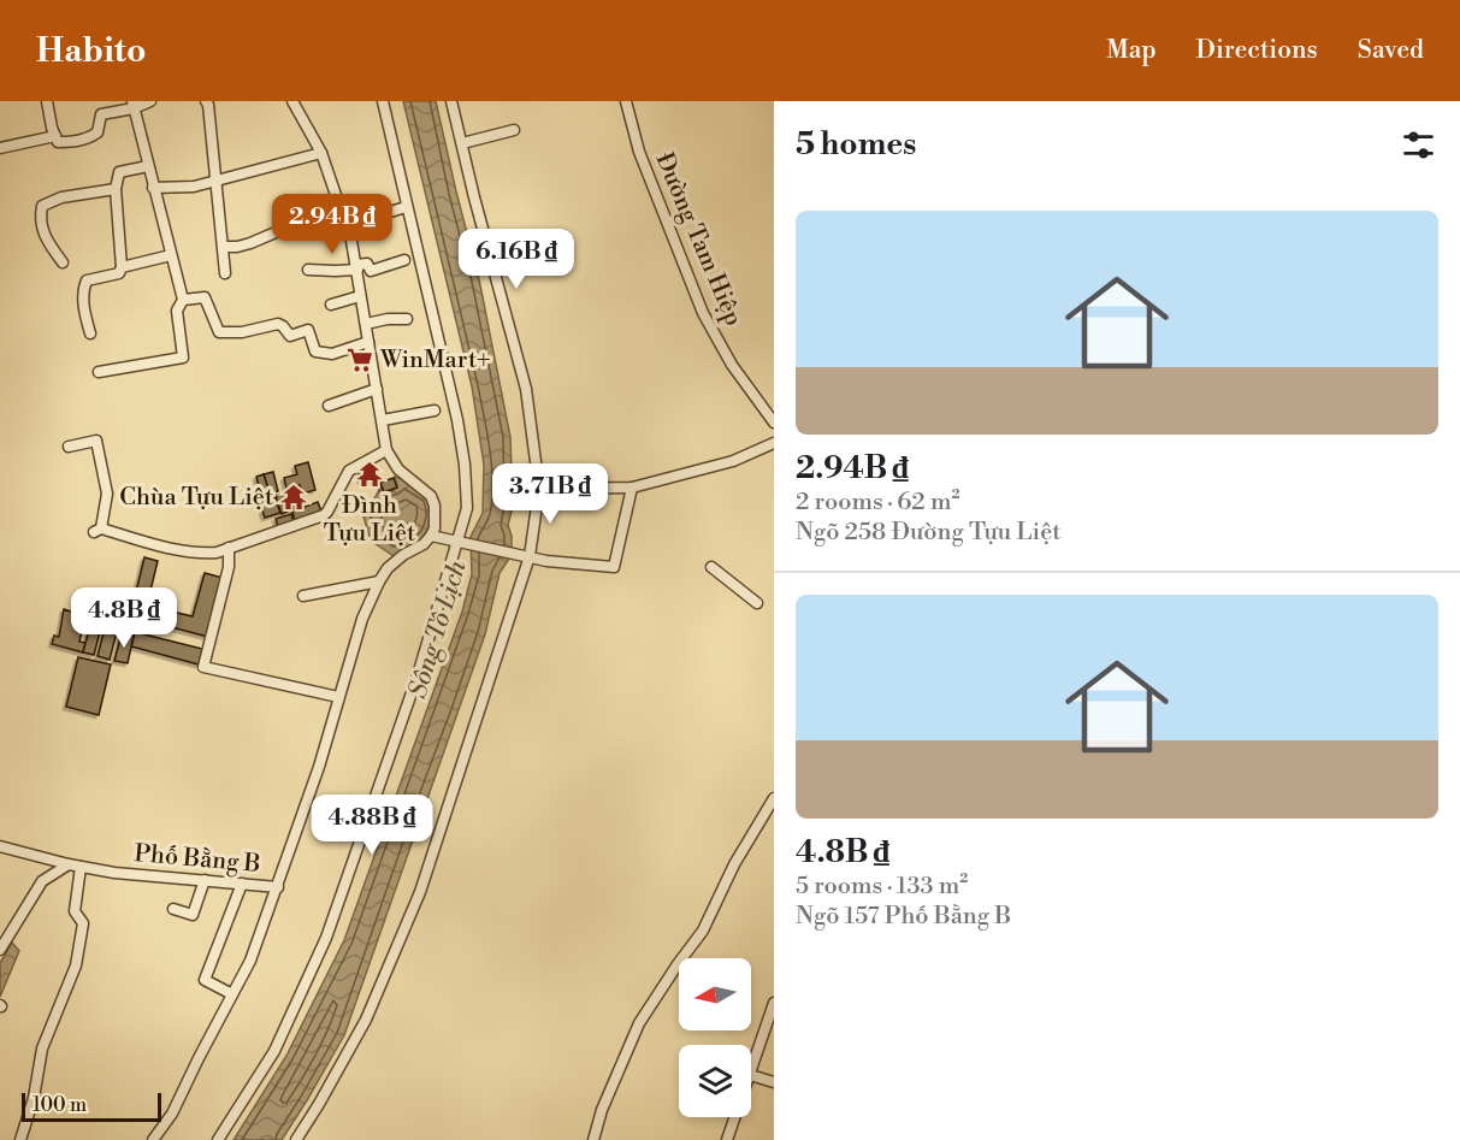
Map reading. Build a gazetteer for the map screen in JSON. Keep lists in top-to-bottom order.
{
  "streets": {
    "street": ["Đường Tam Hiệp", "Phố Bằng B"]
  },
  "water": ["Sông Tô Lịch"],
  "places": {
    "supermarket": ["WinMart+"],
    "temple": ["Đình Tựu Liệt", "Chùa Tựu Liệt"]
  },
  "scale_bar": "100 m",
  "north": "left",
  "page": {
    "header": "Habito",
    "nav": ["Map", "Directions", "Saved"],
    "heading": "5 homes",
    "list": [
      {
        "name": "2.94B ₫",
        "note": "2 rooms · 62 m² · Ngõ 258 Đường Tựu Liệt"
      },
      {
        "name": "4.8B ₫",
        "note": "5 rooms · 133 m² · Ngõ 157 Phố Bằng B"
      }
    ],
    "price": [
      "2.94B ₫",
      "6.16B ₫",
      "3.71B ₫",
      "4.8B ₫",
      "4.88B ₫"
    ],
    "scale": "100 m"
  }
}
